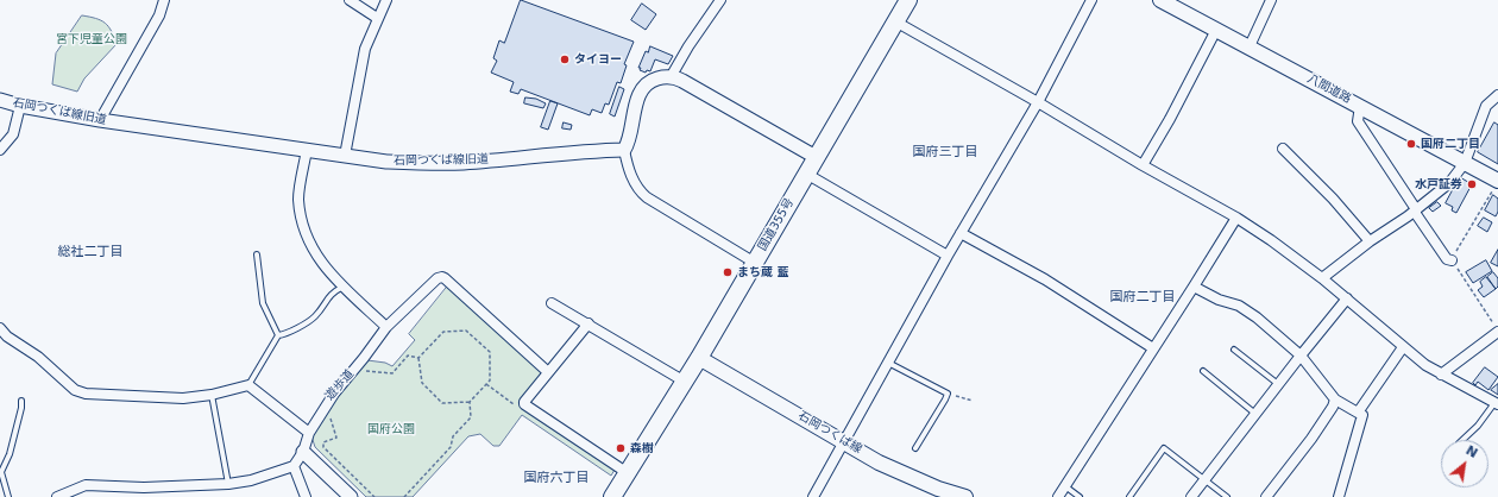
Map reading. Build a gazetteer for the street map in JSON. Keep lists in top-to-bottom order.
{
  "streets": {
    "highway": ["国道355号"],
    "main road": ["八間道路", "石岡つくば線"],
    "street": ["石岡つくば線旧道"],
    "path": ["遊歩道"]
  },
  "crossings": [
    ["国道355号", "石岡つくば線"]
  ],
  "districts": [
    "国府三丁目",
    "総社二丁目",
    "国府二丁目",
    "国府六丁目"
  ],
  "parks": ["宮下児童公園", "国府公園"],
  "places": [
    "タイヨー",
    "国府二丁目",
    "水戸証券",
    "まち蔵 藍",
    "森樹"
  ],
  "north": "top right"
}
